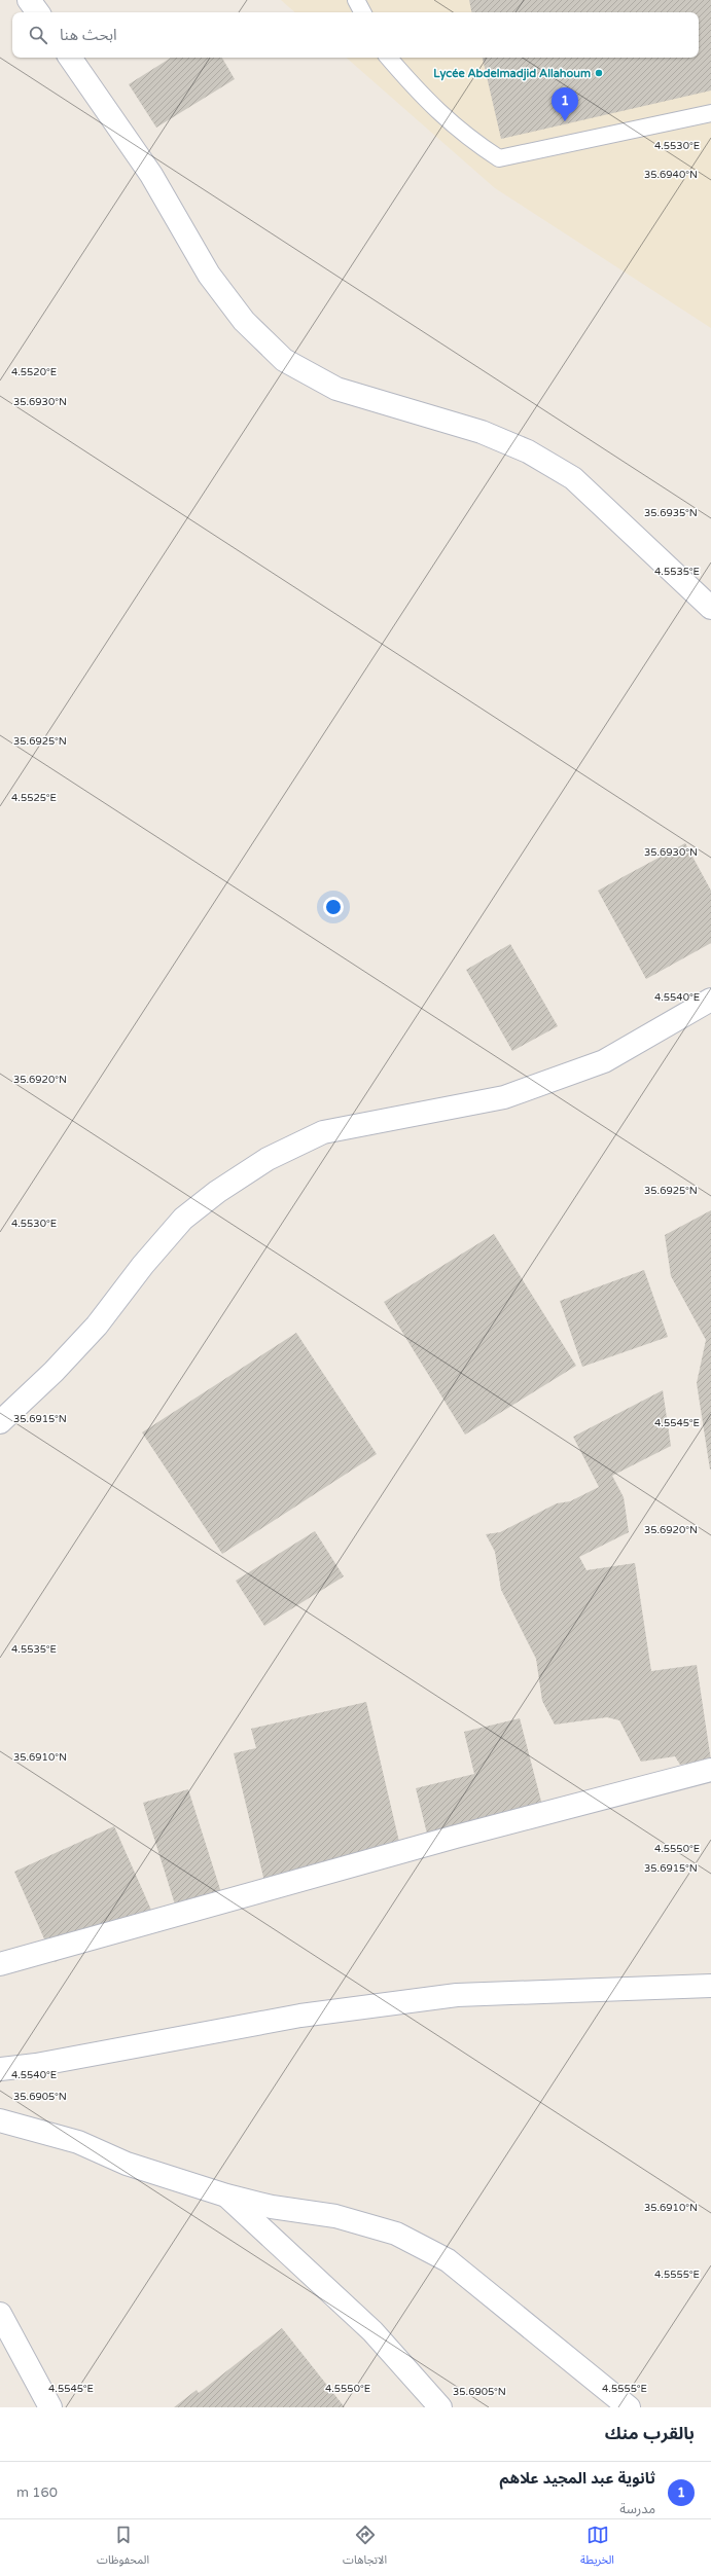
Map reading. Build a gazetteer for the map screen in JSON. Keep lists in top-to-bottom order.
{
  "places": ["Lycée Abdelmadjid Allahoum"],
  "page": {
    "search": "ابحث هنا",
    "pins": "1",
    "heading": "بالقرب منك",
    "list": [
      {
        "mark": "1",
        "name": "ثانوية عبد المجيد علاهم",
        "note": "مدرسة",
        "value": "160 m"
      }
    ],
    "nav": ["الخريطة", "الاتجاهات", "المحفوظات"]
  },
  "coordinates": [
    "4.5530°E",
    "35.6940°N",
    "4.5520°E",
    "35.6930°N",
    "35.6935°N",
    "4.5535°E",
    "35.6925°N",
    "4.5525°E",
    "4.5540°E",
    "35.6920°N",
    "35.6915°N",
    "4.5545°E",
    "35.6910°N",
    "4.5550°E",
    "35.6905°N",
    "4.5555°E"
  ]
}
